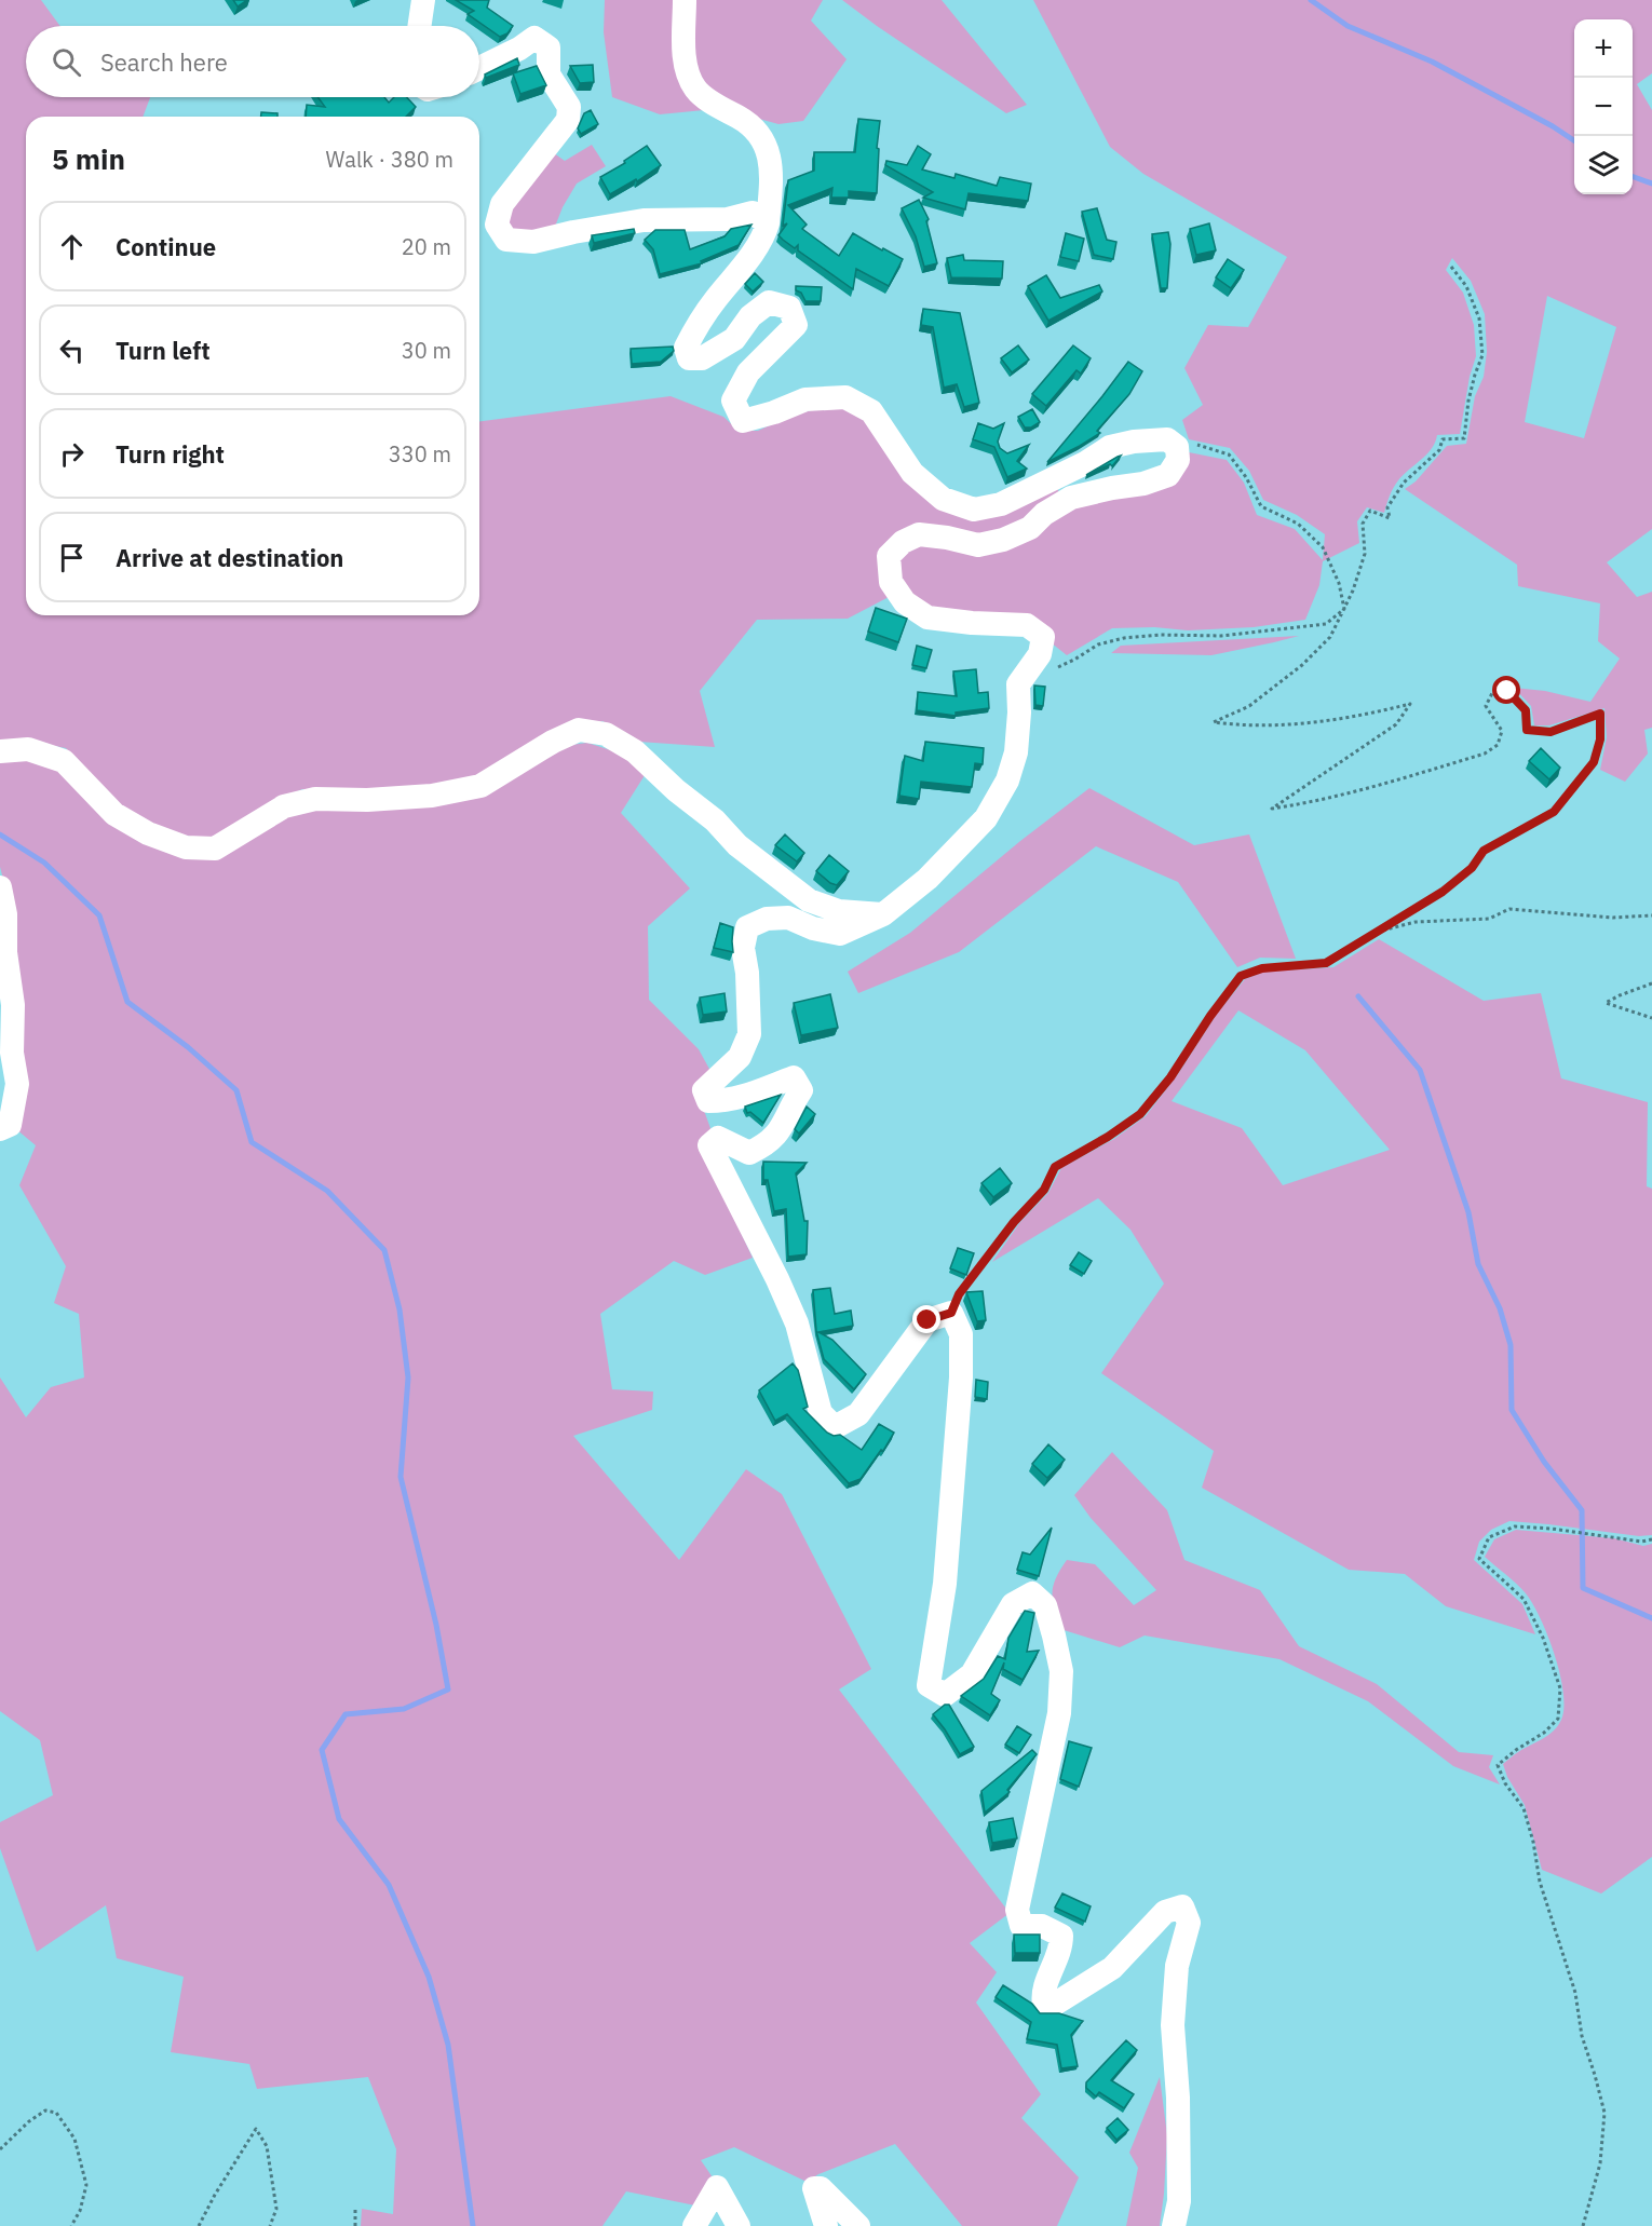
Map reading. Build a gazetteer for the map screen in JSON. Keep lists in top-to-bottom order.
{
  "page": {
    "map_buttons": ["+", "−"],
    "search": "Search here",
    "heading": ["5 min", "Walk · 380 m"],
    "list": [
      ["Continue", "20 m"],
      ["Turn left", "30 m"],
      ["Turn right", "330 m"],
      "Arrive at destination"
    ]
  }
}
